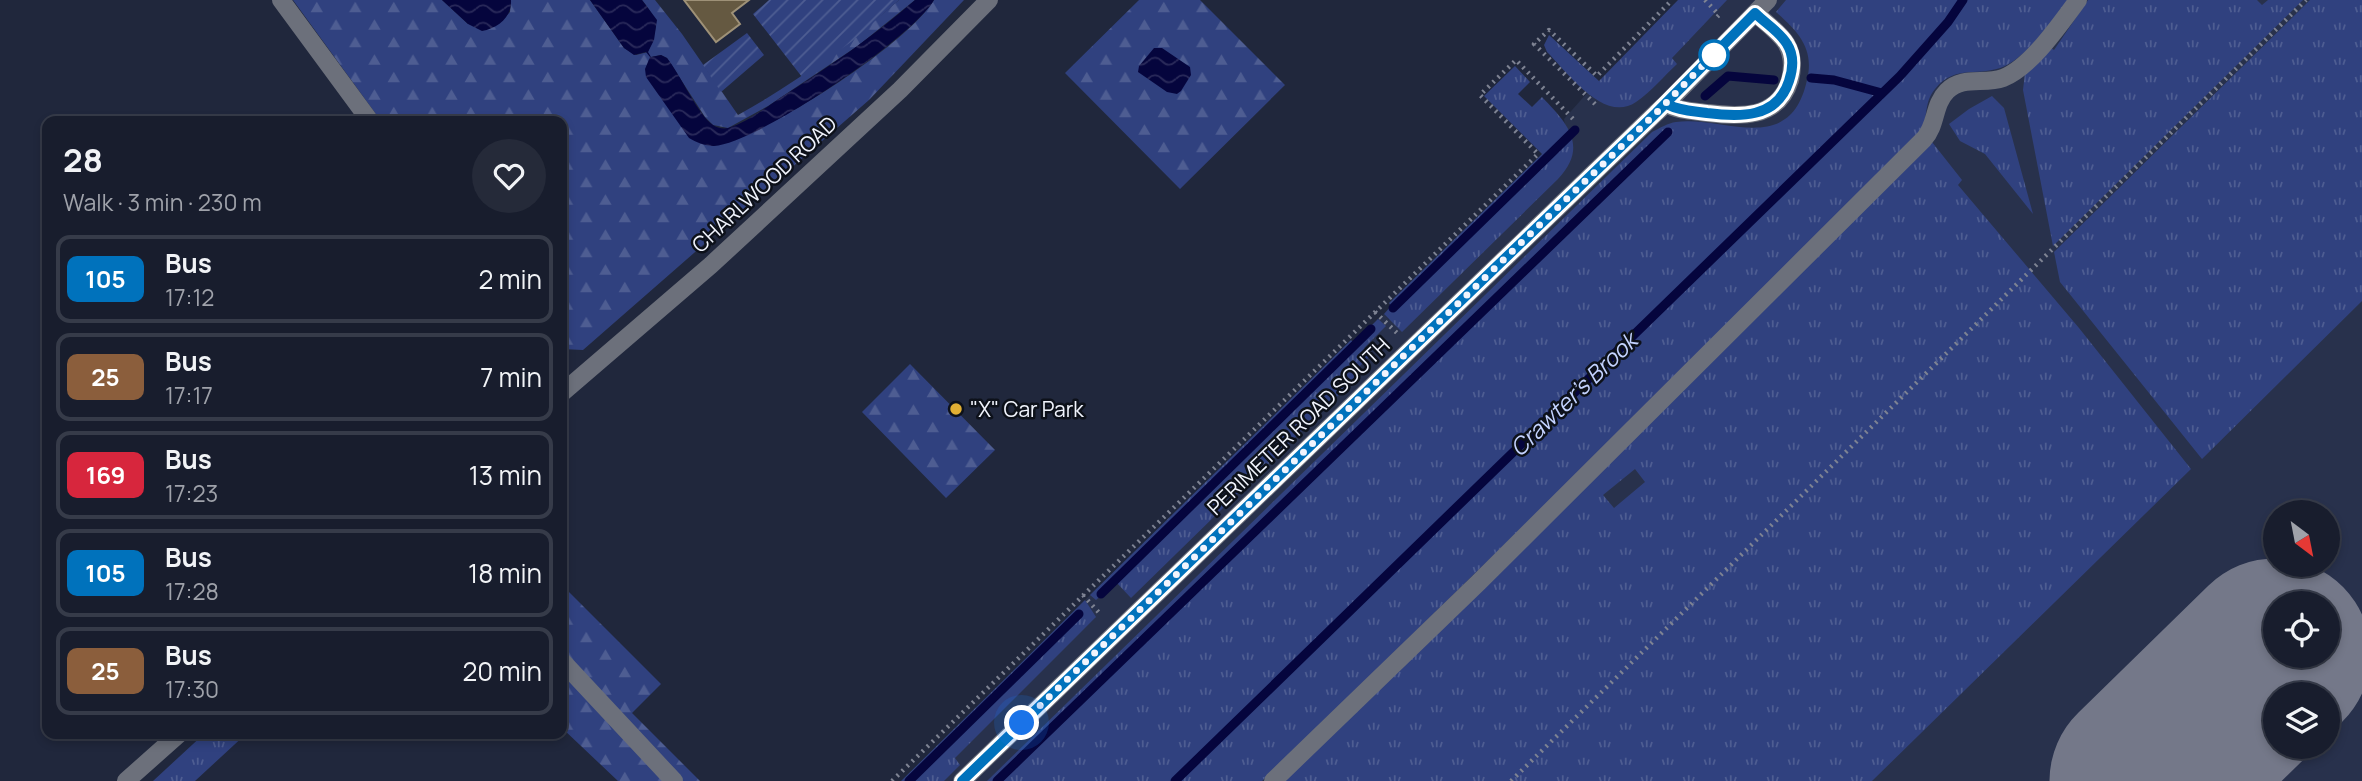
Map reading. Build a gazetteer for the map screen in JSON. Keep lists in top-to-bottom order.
{
  "streets": {
    "street": ["CHARLWOOD ROAD", "PERIMETER ROAD SOUTH"]
  },
  "water": ["Crawter's Brook"],
  "places": ["\"X\" Car Park"],
  "lines": ["bus line 105"],
  "north": "bottom right",
  "page": {
    "heading": ["28", "Walk · 3 min · 230 m"],
    "list": [
      {
        "mark": "105",
        "name": "Bus",
        "note": "17:12",
        "value": "2 min"
      },
      {
        "mark": "25",
        "name": "Bus",
        "note": "17:17",
        "value": "7 min"
      },
      {
        "mark": "169",
        "name": "Bus",
        "note": "17:23",
        "value": "13 min"
      },
      {
        "mark": "105",
        "name": "Bus",
        "note": "17:28",
        "value": "18 min"
      },
      {
        "mark": "25",
        "name": "Bus",
        "note": "17:30",
        "value": "20 min"
      }
    ]
  }
}
